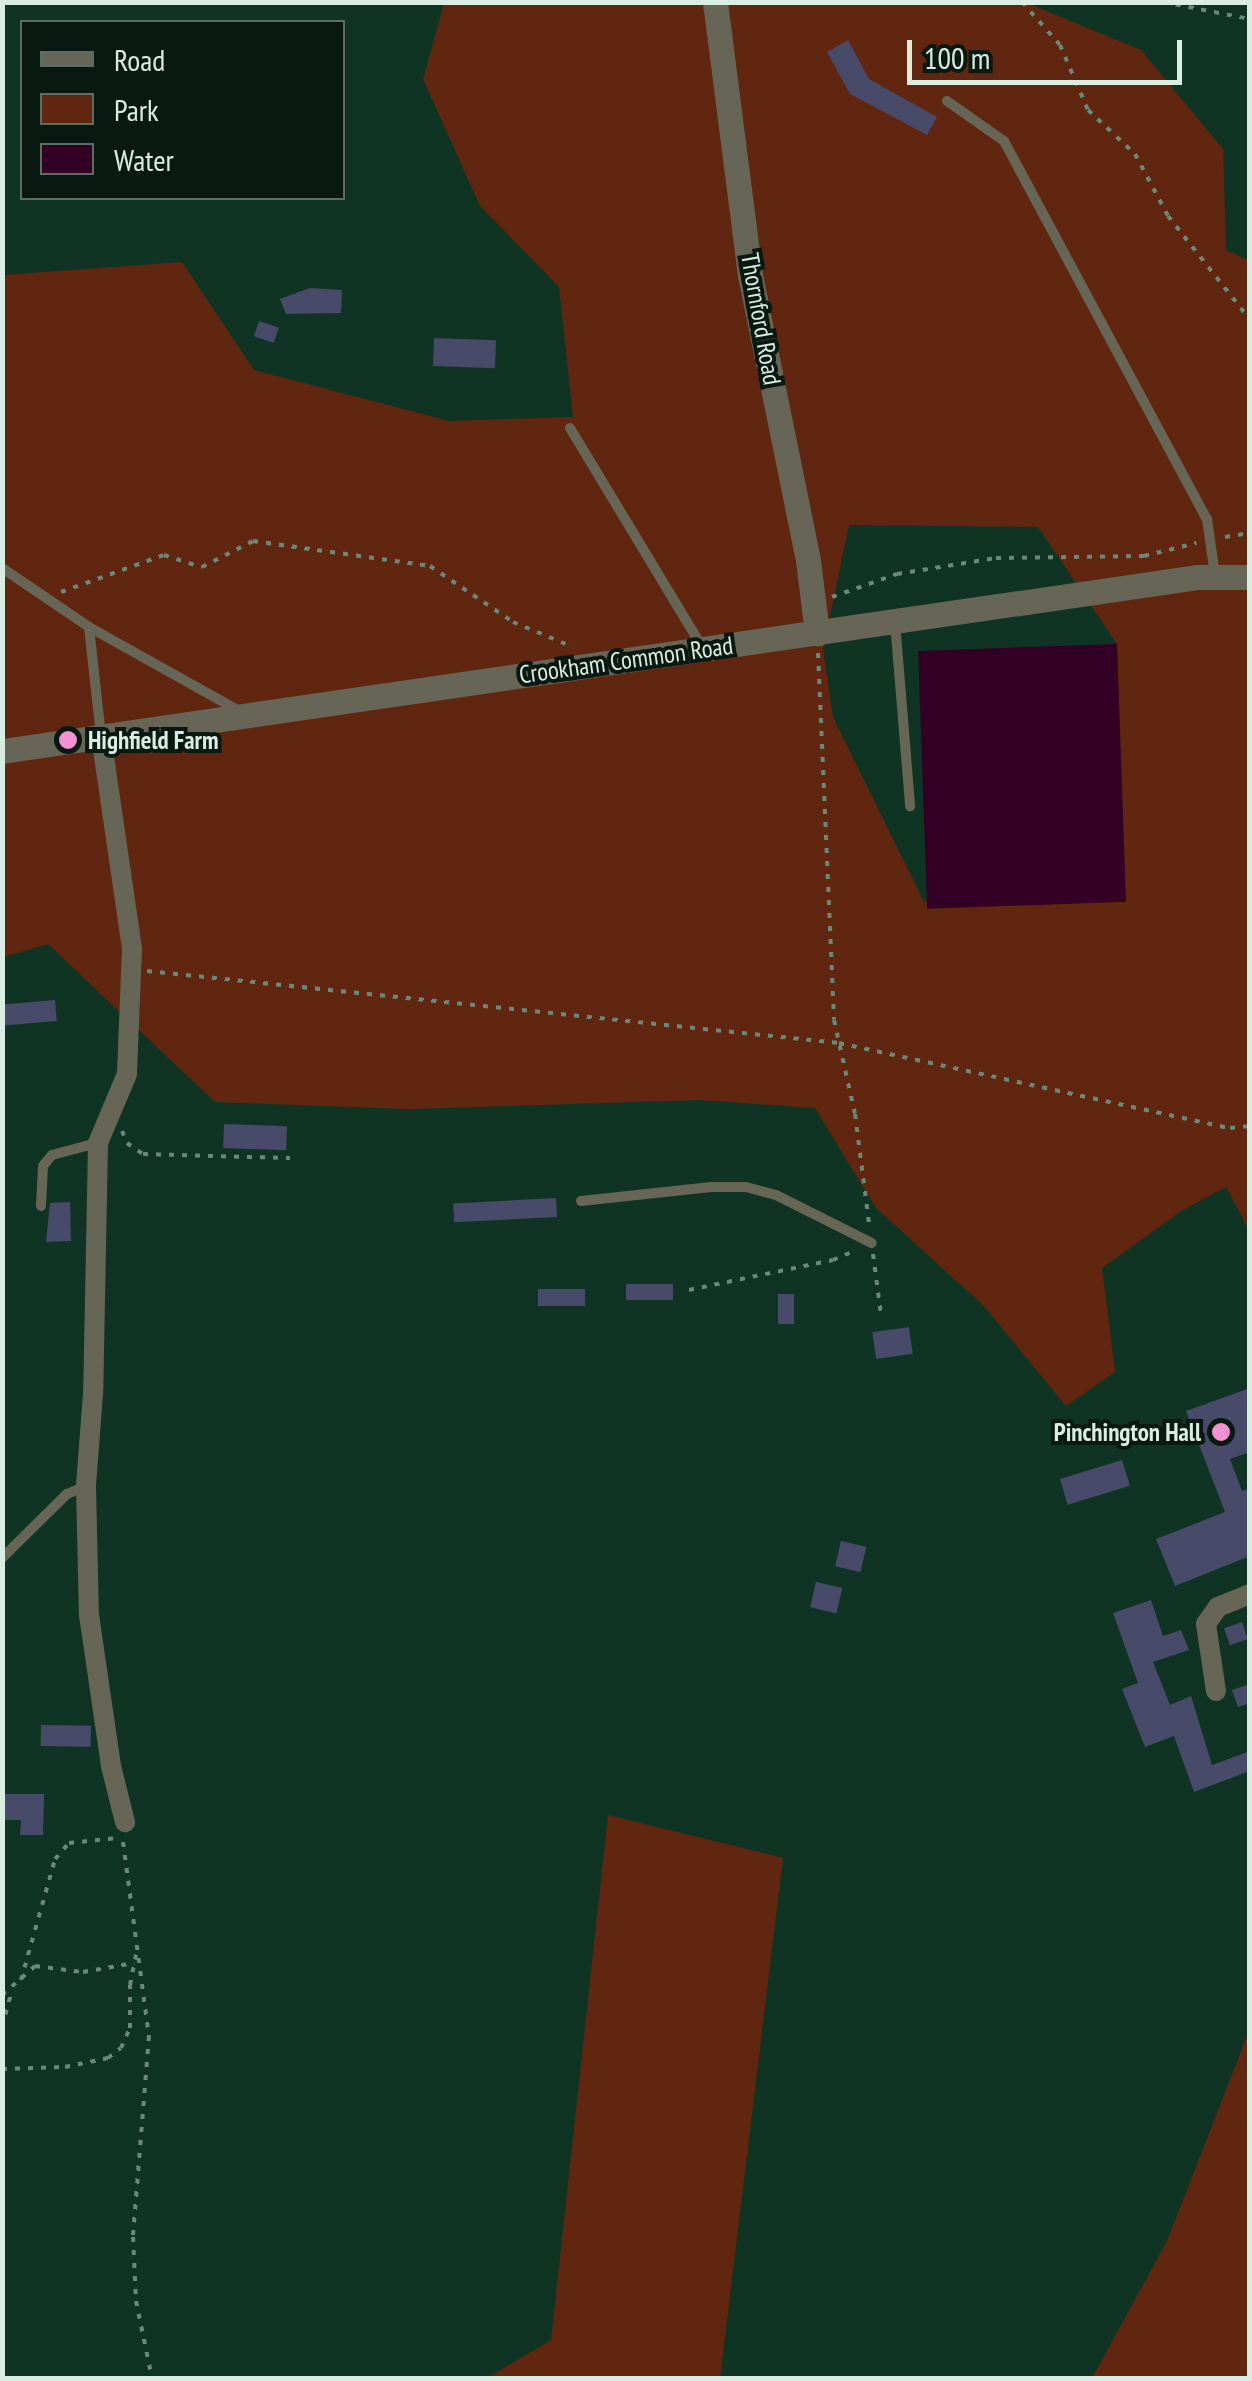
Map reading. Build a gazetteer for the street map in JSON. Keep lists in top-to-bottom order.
{
  "streets": {
    "street": ["Thornford Road", "Crookham Common Road"]
  },
  "crossings": [
    ["Thornford Road", "Crookham Common Road"]
  ],
  "places": ["Highfield Farm", "Pinchington Hall"],
  "legend": ["Road", "Park", "Water"],
  "scale_bar": "100 m"
}
